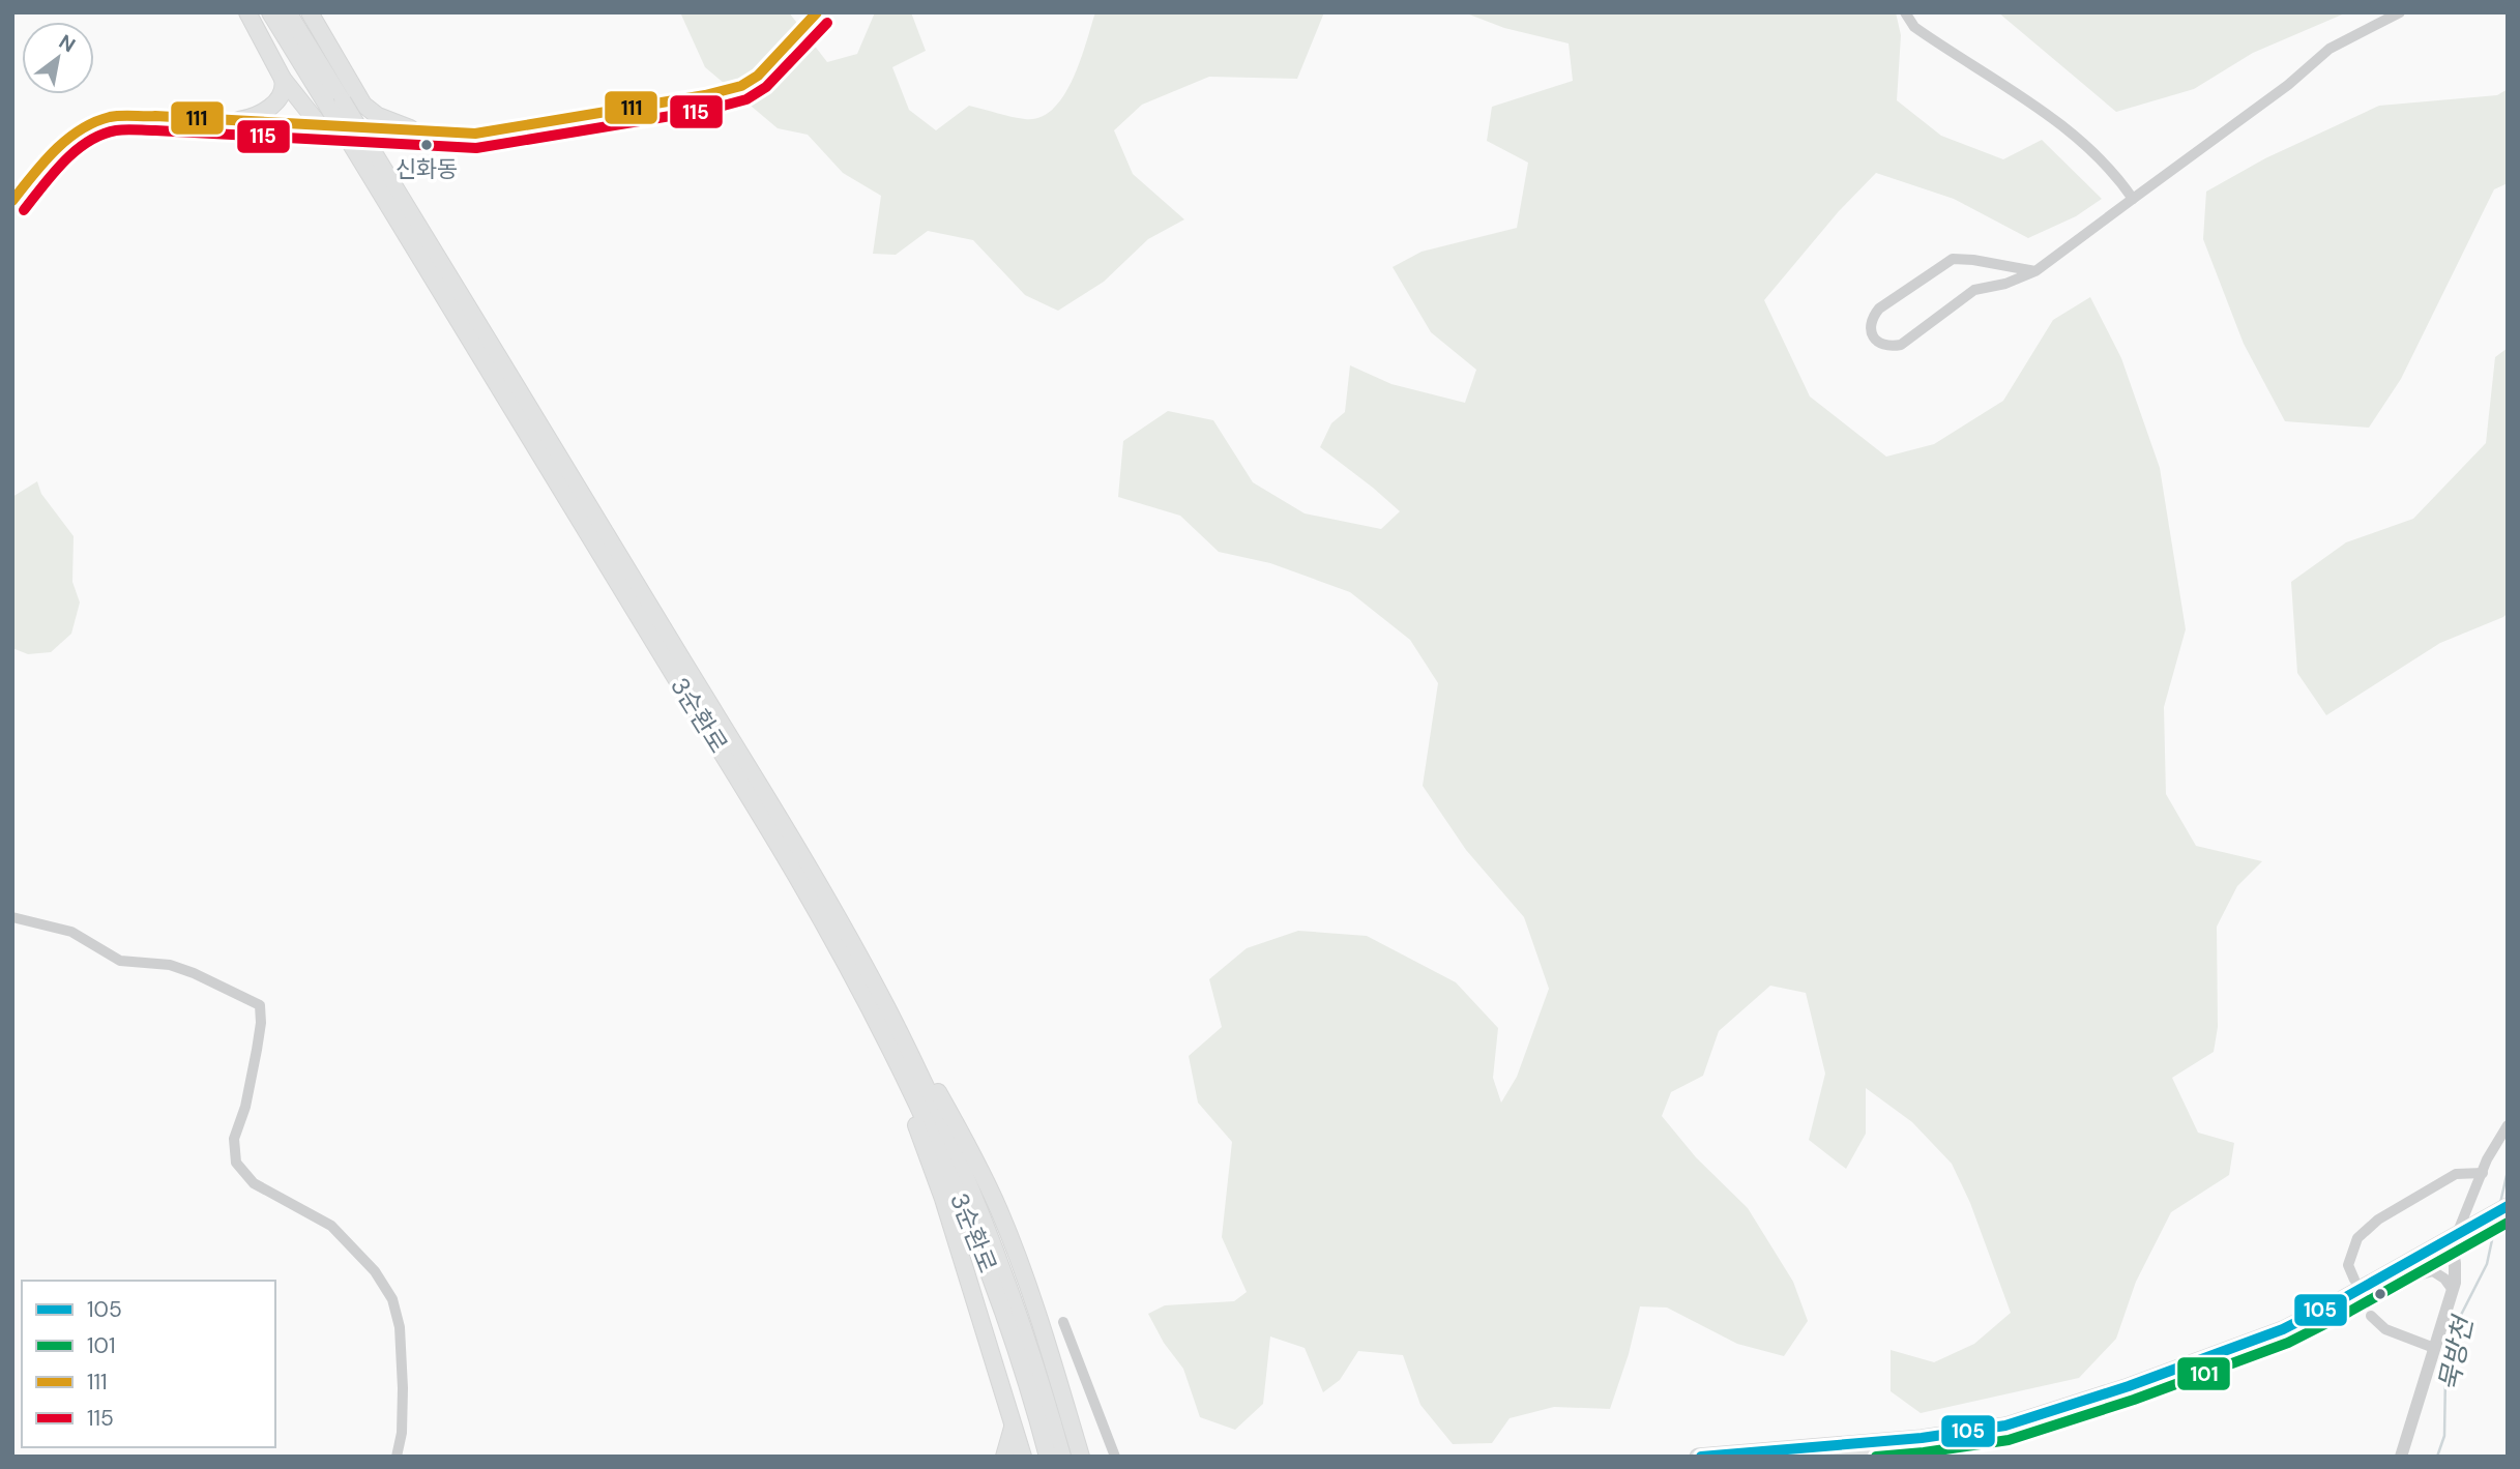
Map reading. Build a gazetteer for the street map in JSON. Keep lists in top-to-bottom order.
{
  "streets": {
    "highway": ["3순환로"]
  },
  "water": ["묵방천"],
  "places": ["신화동"],
  "lines": [
    "transit line 111",
    "transit line 115",
    "transit line 105",
    "transit line 101"
  ],
  "legend": [
    "105",
    "101",
    "111",
    "115"
  ],
  "north": "top right"
}
